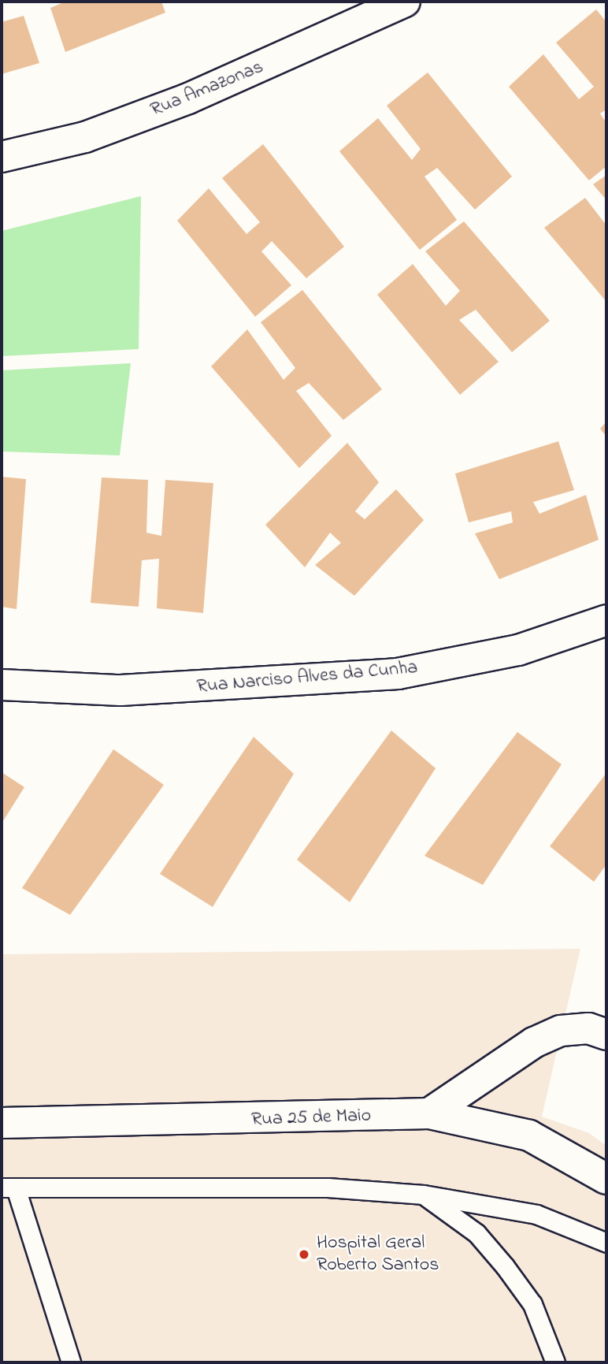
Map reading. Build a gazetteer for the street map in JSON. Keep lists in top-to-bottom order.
{
  "streets": {
    "street": ["Rua Amazonas", "Rua Narciso Alves da Cunha", "Rua 25 de Maio"]
  },
  "places": ["Hospital Geral Roberto Santos"]
}
